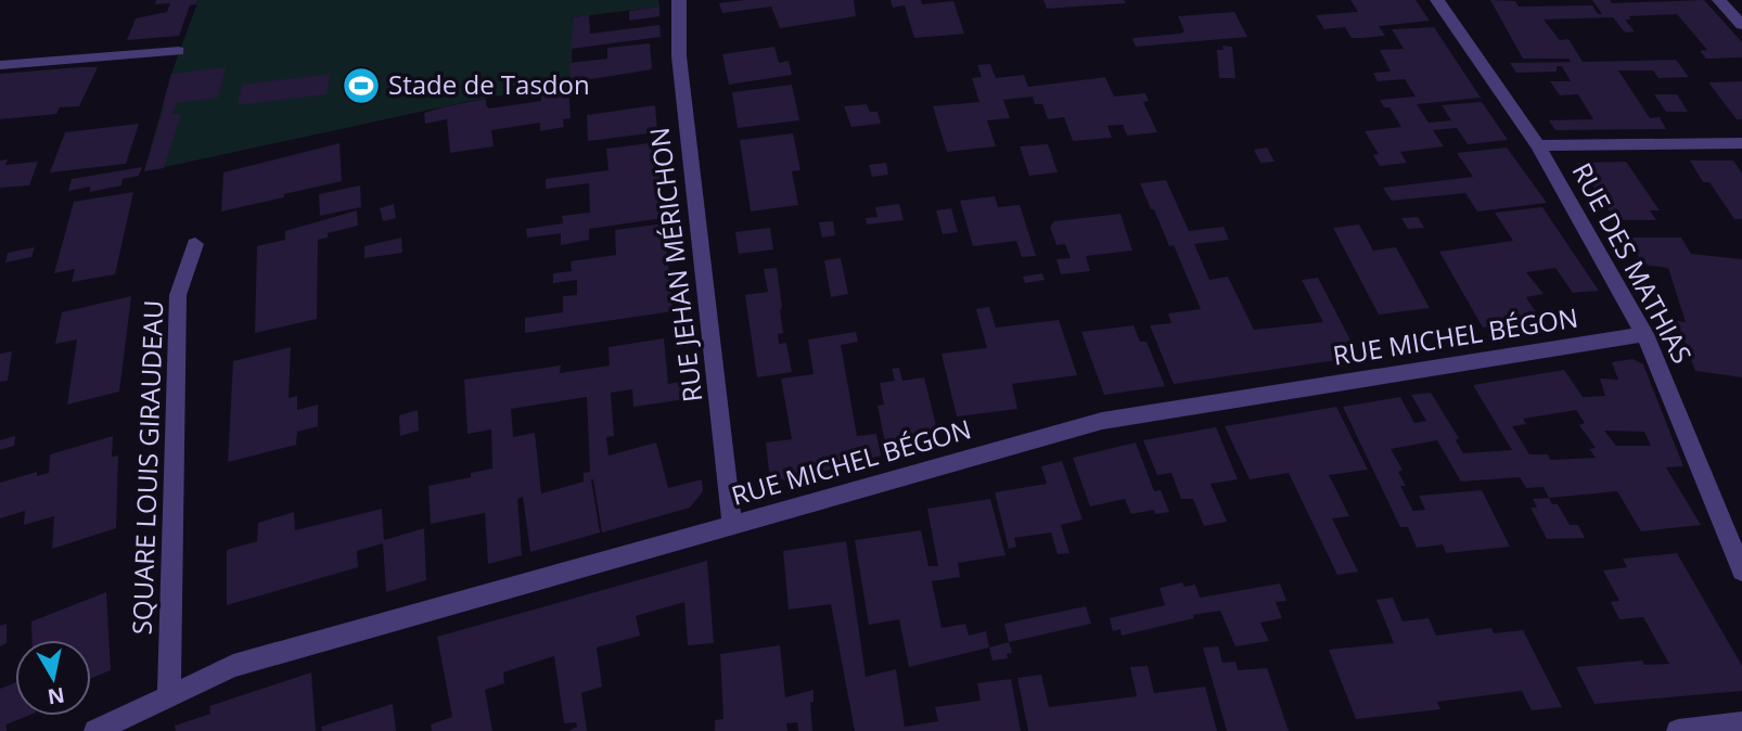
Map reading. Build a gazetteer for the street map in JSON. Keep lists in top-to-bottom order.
{
  "streets": {
    "street": [
      "RUE DES MATHIAS",
      "RUE JEHAN MÉRICHON",
      "RUE MICHEL BÉGON",
      "SQUARE LOUIS GIRAUDEAU"
    ]
  },
  "crossings": [
    ["RUE DES MATHIAS", "RUE MICHEL BÉGON"],
    ["RUE JEHAN MÉRICHON", "RUE MICHEL BÉGON"],
    ["RUE MICHEL BÉGON", "SQUARE LOUIS GIRAUDEAU"]
  ],
  "places": {
    "sports": ["Stade de Tasdon"]
  },
  "north": "bottom"
}
